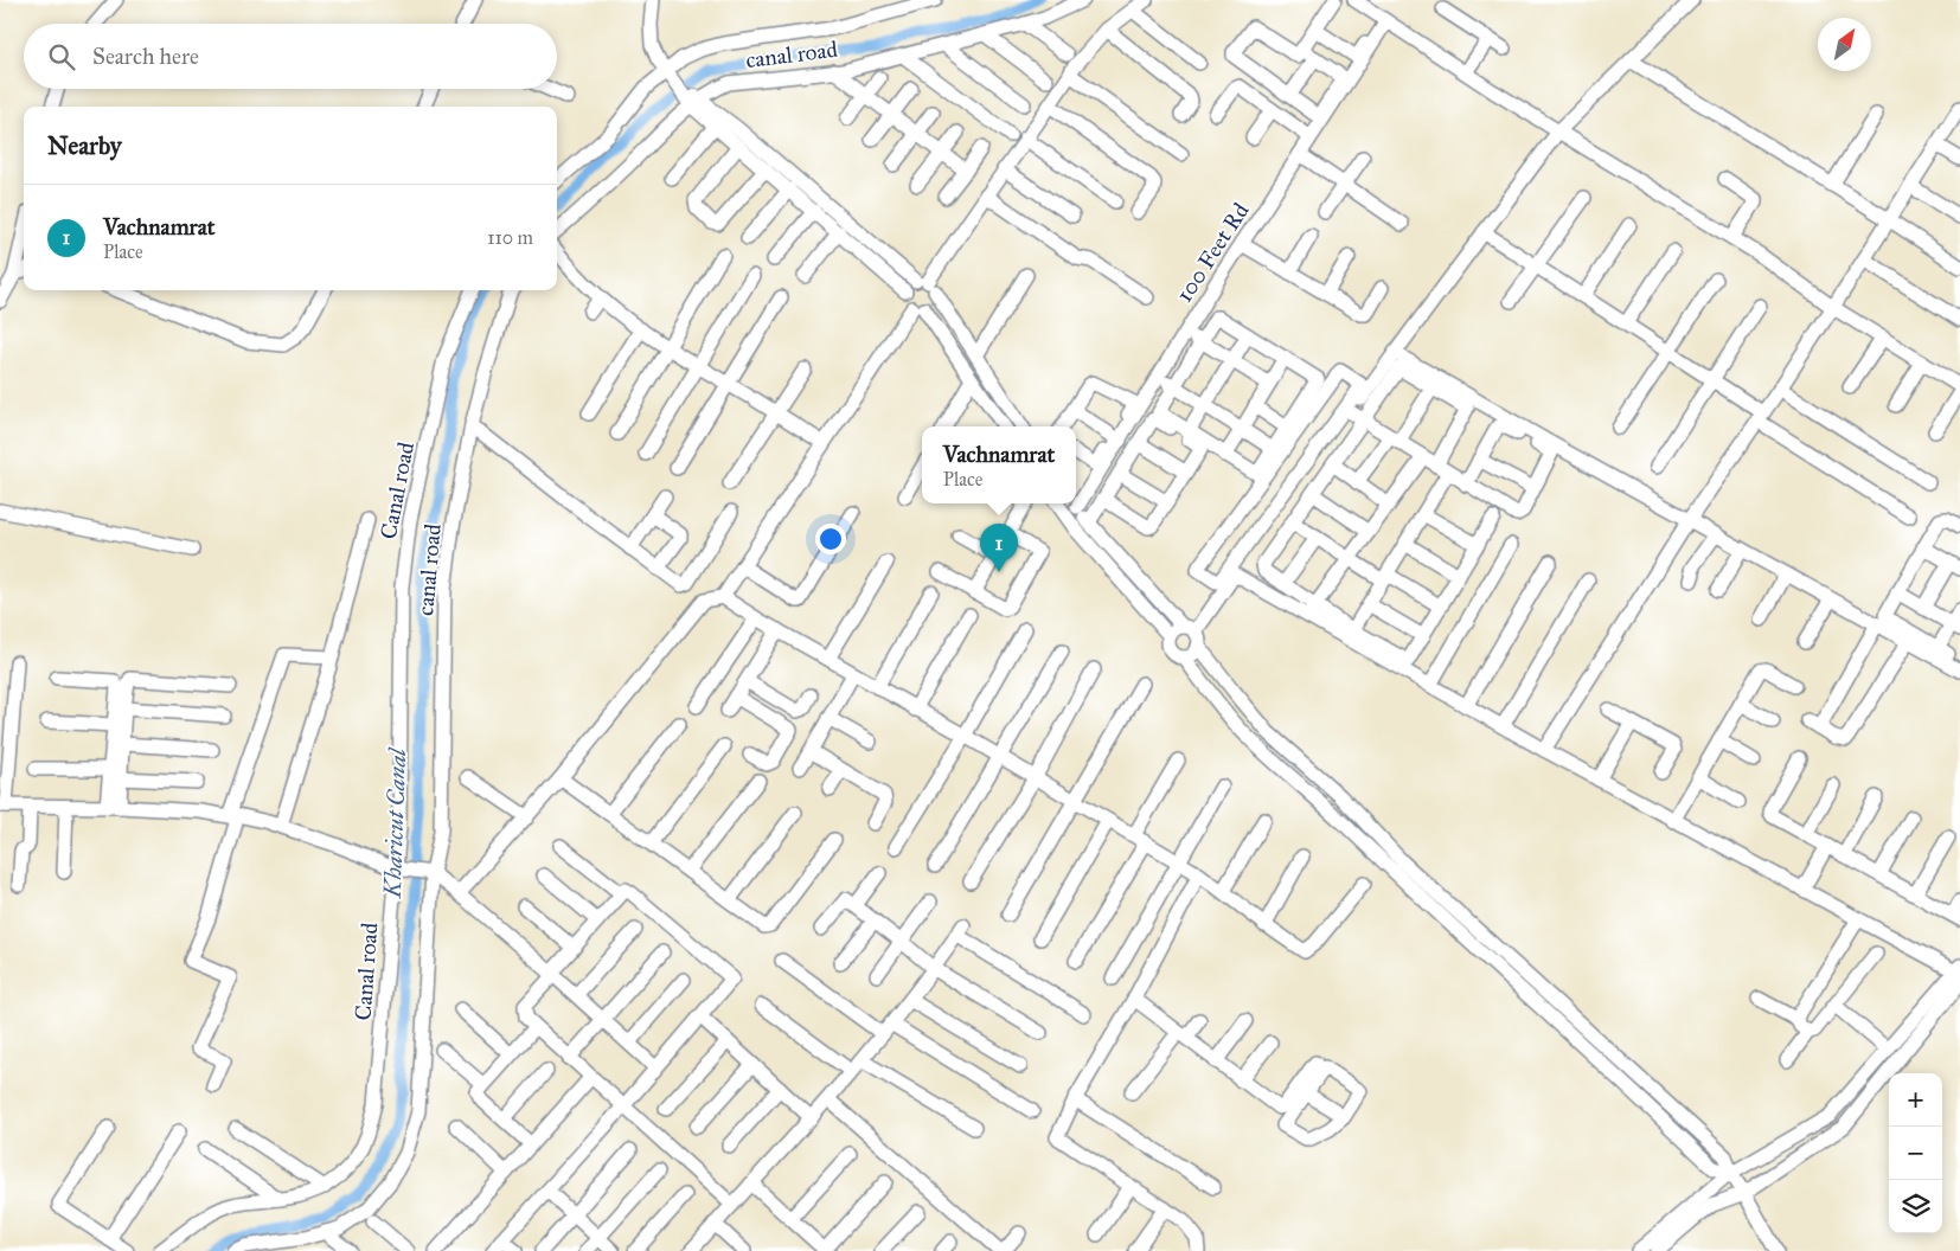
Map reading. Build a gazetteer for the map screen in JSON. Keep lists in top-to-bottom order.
{
  "streets": {
    "street": ["canal road", "100 Feet Rd", "Canal road"]
  },
  "water": ["Kharicut Canal"],
  "north": "top right",
  "page": {
    "search": "Search here",
    "heading": "Nearby",
    "list": [
      {
        "mark": "1",
        "name": "Vachnamrat",
        "note": "Place",
        "value": "110 m"
      }
    ],
    "popup": ["Vachnamrat", "Place"],
    "pins": "1",
    "map_buttons": ["+", "−"]
  }
}
